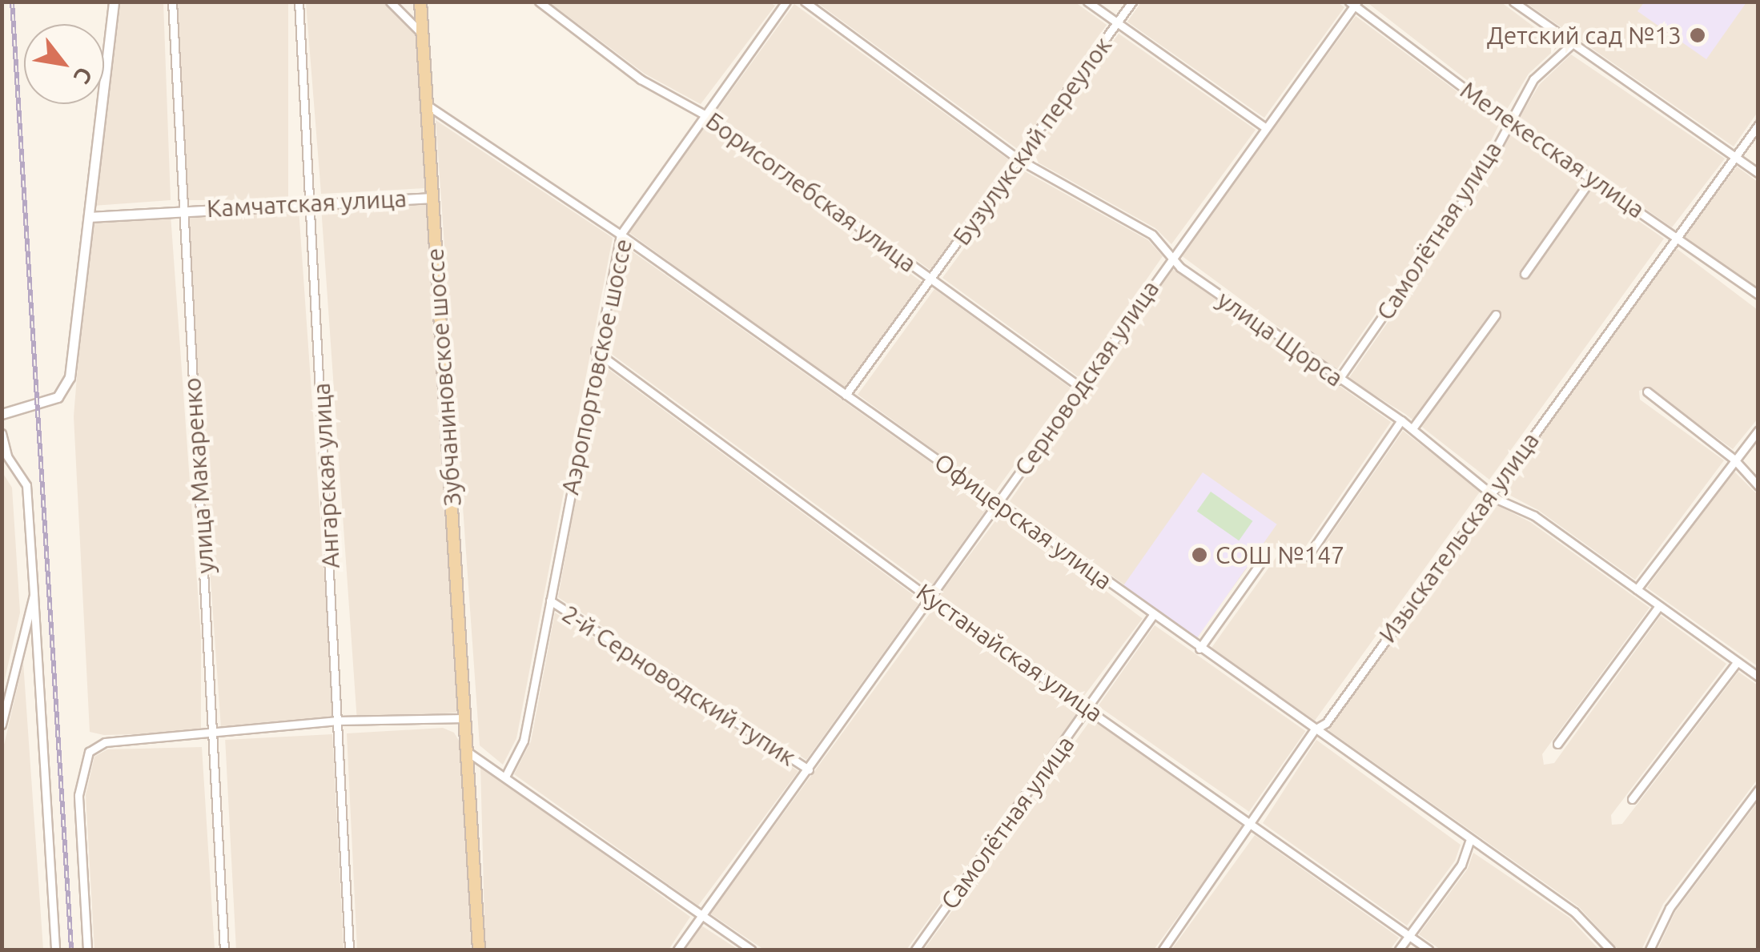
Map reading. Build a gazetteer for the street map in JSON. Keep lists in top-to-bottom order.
{
  "streets": {
    "main road": ["Зубчаниновское шоссе"],
    "street": [
      "Бузулукский переулок",
      "Мелекесская улица",
      "Борисоглебская улица",
      "Камчатская улица",
      "Самолётная улица",
      "улица Щорса",
      "Аэропортовское шоссе",
      "Серноводская улица",
      "улица Макаренко",
      "Ангарская улица",
      "Офицерская улица",
      "Изыскательская улица",
      "Кустанайская улица",
      "2-й Серноводский тупик"
    ]
  },
  "crossings": [
    ["Бузулукский переулок", "Борисоглебская улица"],
    ["Бузулукский переулок", "улица Щорса"],
    ["Бузулукский переулок", "Офицерская улица"],
    ["Мелекесская улица", "Самолётная улица"],
    ["Мелекесская улица", "Серноводская улица"],
    ["Мелекесская улица", "Изыскательская улица"],
    ["Борисоглебская улица", "Аэропортовское шоссе"],
    ["Борисоглебская улица", "Серноводская улица"],
    ["Камчатская улица", "Зубчаниновское шоссе"],
    ["Камчатская улица", "улица Макаренко"],
    ["Камчатская улица", "Ангарская улица"],
    ["Самолётная улица", "улица Щорса"],
    ["Самолётная улица", "Офицерская улица"],
    ["Самолётная улица", "Кустанайская улица"],
    ["улица Щорса", "Серноводская улица"],
    ["улица Щорса", "Изыскательская улица"],
    ["Аэропортовское шоссе", "Офицерская улица"],
    ["Аэропортовское шоссе", "Кустанайская улица"],
    ["Аэропортовское шоссе", "2-й Серноводский тупик"],
    ["Зубчаниновское шоссе", "Офицерская улица"],
    ["Серноводская улица", "Офицерская улица"],
    ["Серноводская улица", "Кустанайская улица"],
    ["Серноводская улица", "2-й Серноводский тупик"],
    ["Офицерская улица", "Изыскательская улица"],
    ["Изыскательская улица", "Кустанайская улица"]
  ],
  "places": ["Детский сад №13", "СОШ №147"],
  "north": "bottom right"
}
